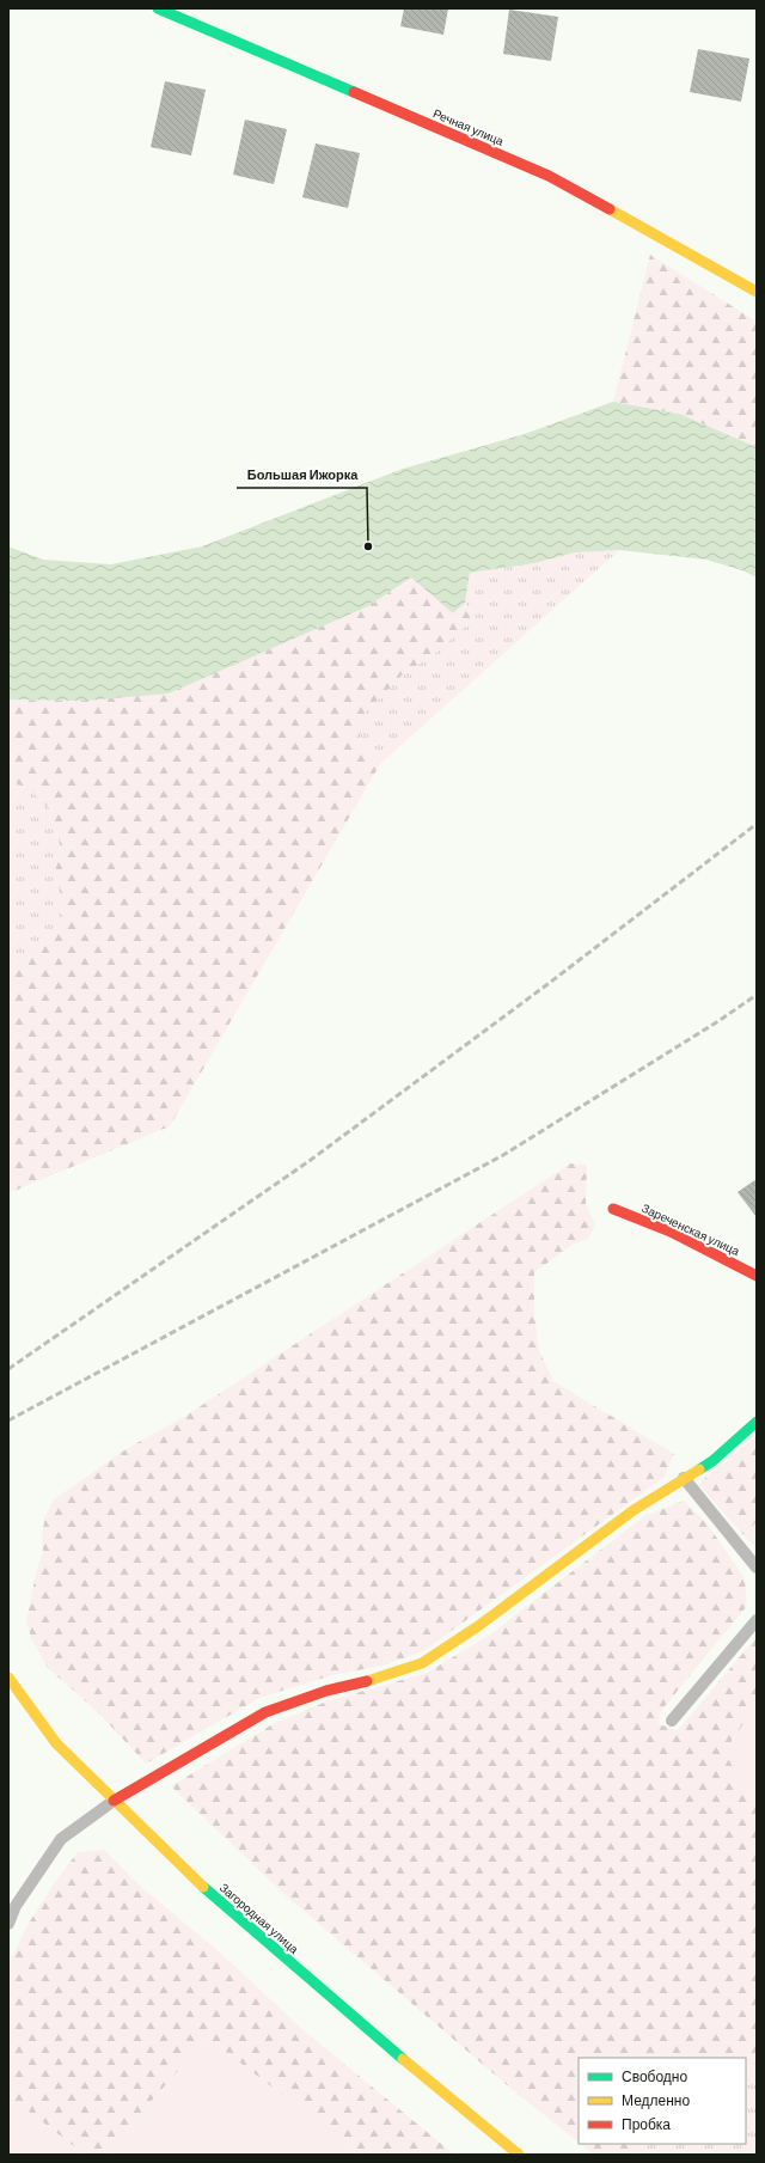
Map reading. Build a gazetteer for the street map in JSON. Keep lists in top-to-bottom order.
{
  "streets": {
    "street": ["Речная улица", "Зареченская улица", "Загородная улица"]
  },
  "places": ["Большая Ижорка"],
  "legend": ["Свободно", "Медленно", "Пробка"]
}
